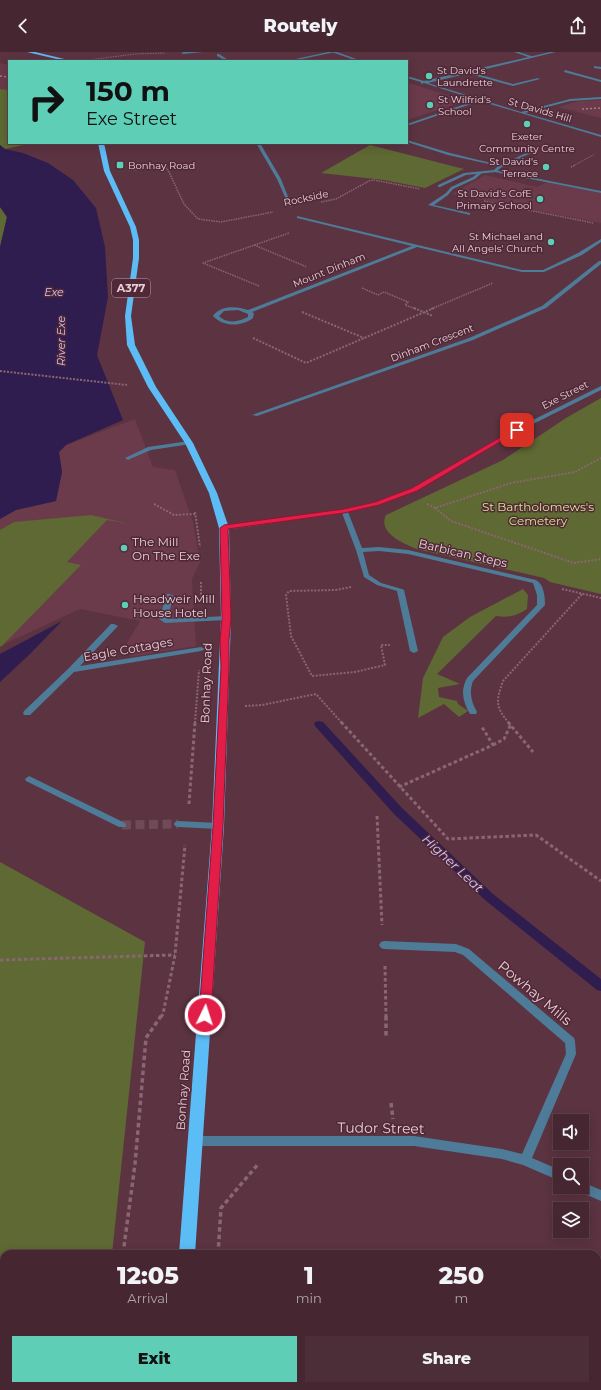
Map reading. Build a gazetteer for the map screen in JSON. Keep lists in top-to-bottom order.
{
  "streets": {
    "highway": ["A377", "Bonhay Road"],
    "street": [
      "St Davids Hill",
      "Mount Dinham",
      "Dinham Crescent",
      "Exe Street",
      "Barbican Steps",
      "Eagle Cottages",
      "Powhay Mills",
      "Tudor Street"
    ],
    "path": ["Rockside"]
  },
  "crossings": [
    ["Rockside", "Bonhay Road"],
    ["Exe Street", "Bonhay Road"],
    ["Bonhay Road", "Tudor Street"],
    ["Powhay Mills", "Tudor Street"]
  ],
  "water": ["Exe", "River Exe", "Higher Leat"],
  "parks": ["St Bartholomews's Cemetery"],
  "places": {
    "other": [
      "St David's Laundrette",
      "St Wilfrid's School",
      "Exeter Community Centre",
      "St David's Terrace",
      "St David's CofE Primary School",
      "St Michael and All Angels' Church",
      "The Mill On The Exe",
      "Headweir Mill House Hotel"
    ],
    "transit": ["Bonhay Road"]
  },
  "page": {
    "header": "Routely",
    "turn": ["150 m", "Exe Street"],
    "eta": [
      "12:05",
      "Arrival",
      "1",
      "min",
      "250",
      "m"
    ],
    "buttons": ["Exit", "Share"]
  }
}
